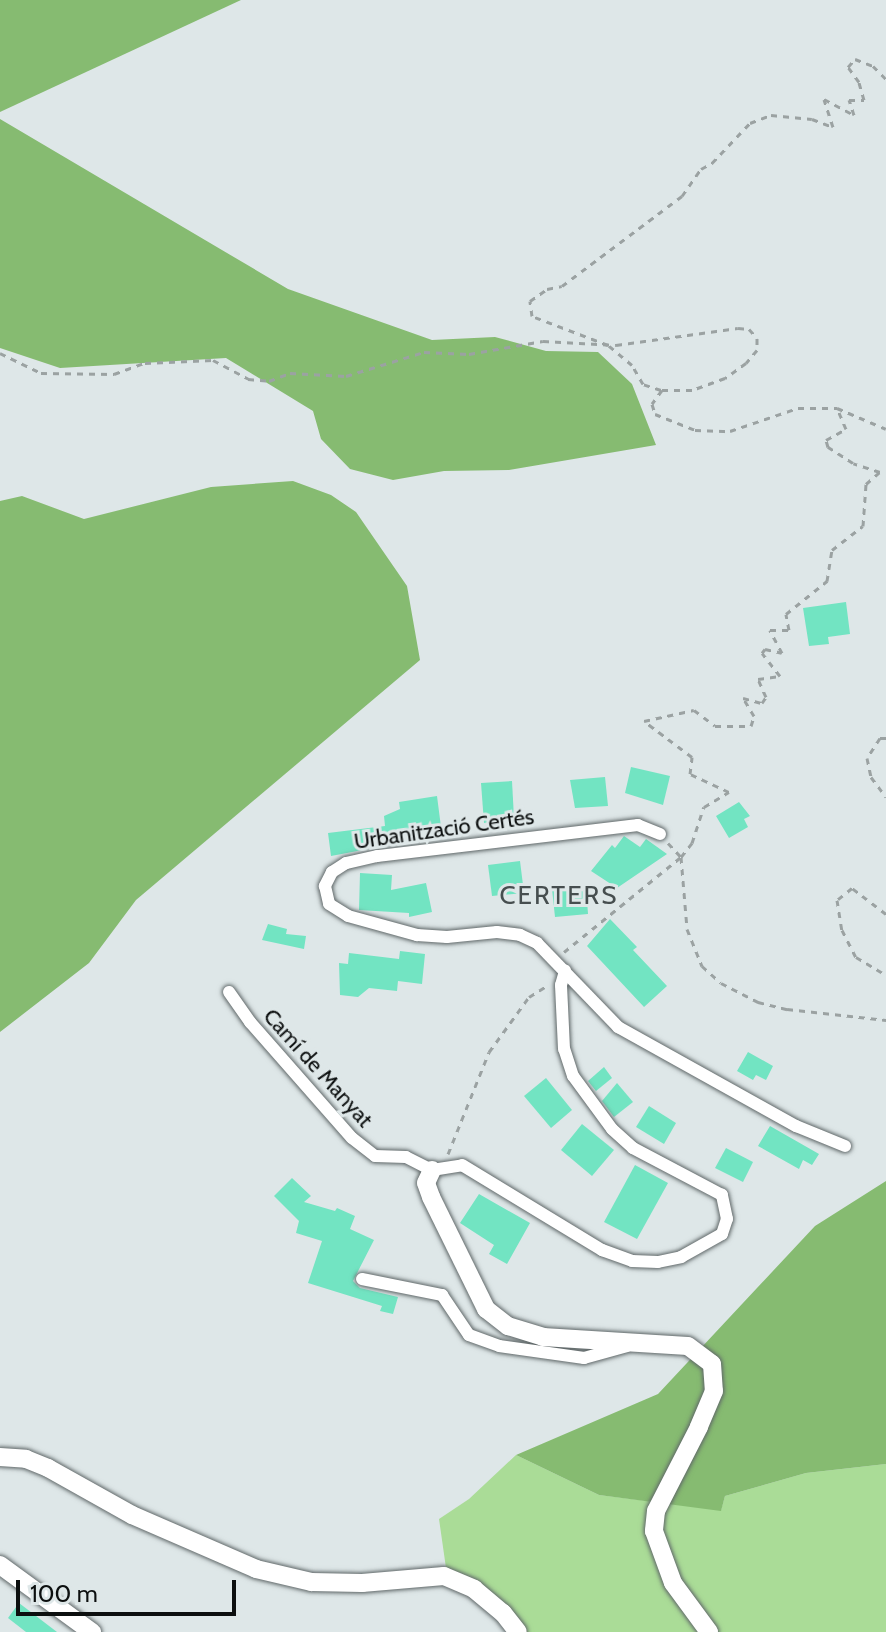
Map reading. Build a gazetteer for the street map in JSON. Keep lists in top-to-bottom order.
{
  "streets": {
    "street": ["Urbanització Certés", "Camí de Manyat"]
  },
  "districts": ["CERTERS"],
  "scale_bar": "100 m"
}
